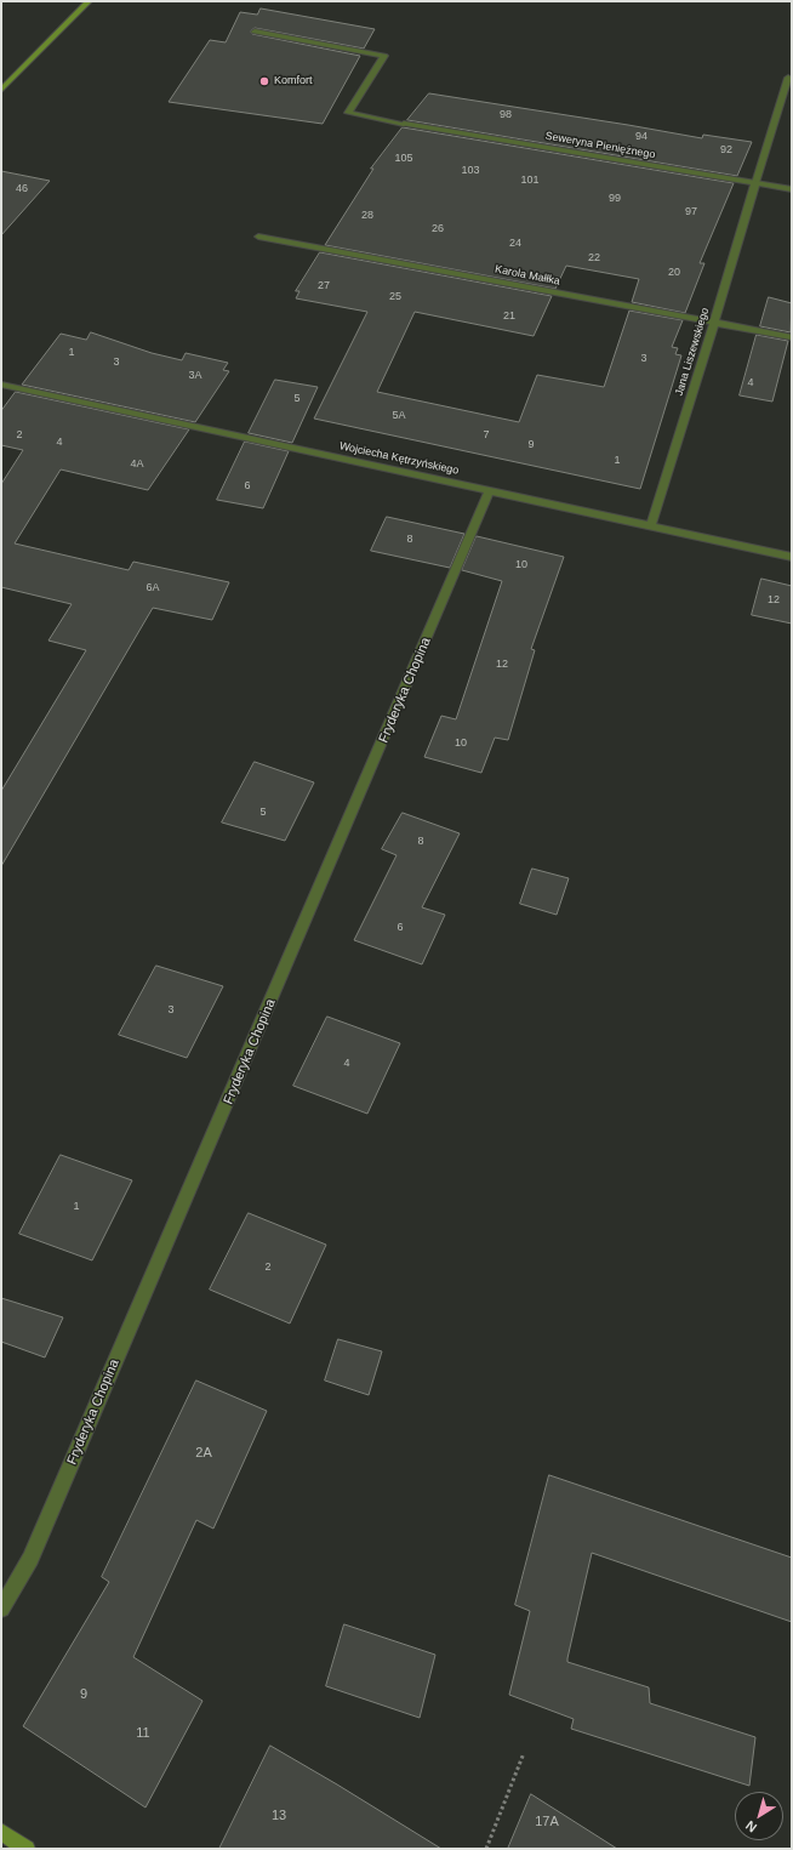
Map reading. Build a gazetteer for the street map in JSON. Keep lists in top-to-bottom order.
{
  "streets": {
    "street": [
      "Seweryna Pieniężnego",
      "Karola Małłka",
      "Jana Liszewskiego",
      "Wojciecha Kętrzyńskiego",
      "Fryderyka Chopina"
    ]
  },
  "crossings": [
    ["Seweryna Pieniężnego", "Jana Liszewskiego"],
    ["Karola Małłka", "Jana Liszewskiego"],
    ["Jana Liszewskiego", "Wojciecha Kętrzyńskiego"],
    ["Wojciecha Kętrzyńskiego", "Fryderyka Chopina"]
  ],
  "places": ["Komfort"],
  "house_numbers": [
    "98",
    "94",
    "92",
    "105",
    "103",
    "101",
    "46",
    "99",
    "97",
    "28",
    "26",
    "24",
    "22",
    "20",
    "27",
    "25",
    "21",
    "1",
    "3",
    "3",
    "3A",
    "4",
    "5",
    "5A",
    "2",
    "7",
    "4",
    "9",
    "1",
    "4A",
    "6",
    "8",
    "10",
    "6A",
    "12",
    "12",
    "10",
    "5",
    "8",
    "6",
    "3",
    "4",
    "1",
    "2",
    "2A",
    "9",
    "11",
    "13",
    "17A"
  ],
  "north": "bottom left"
}
